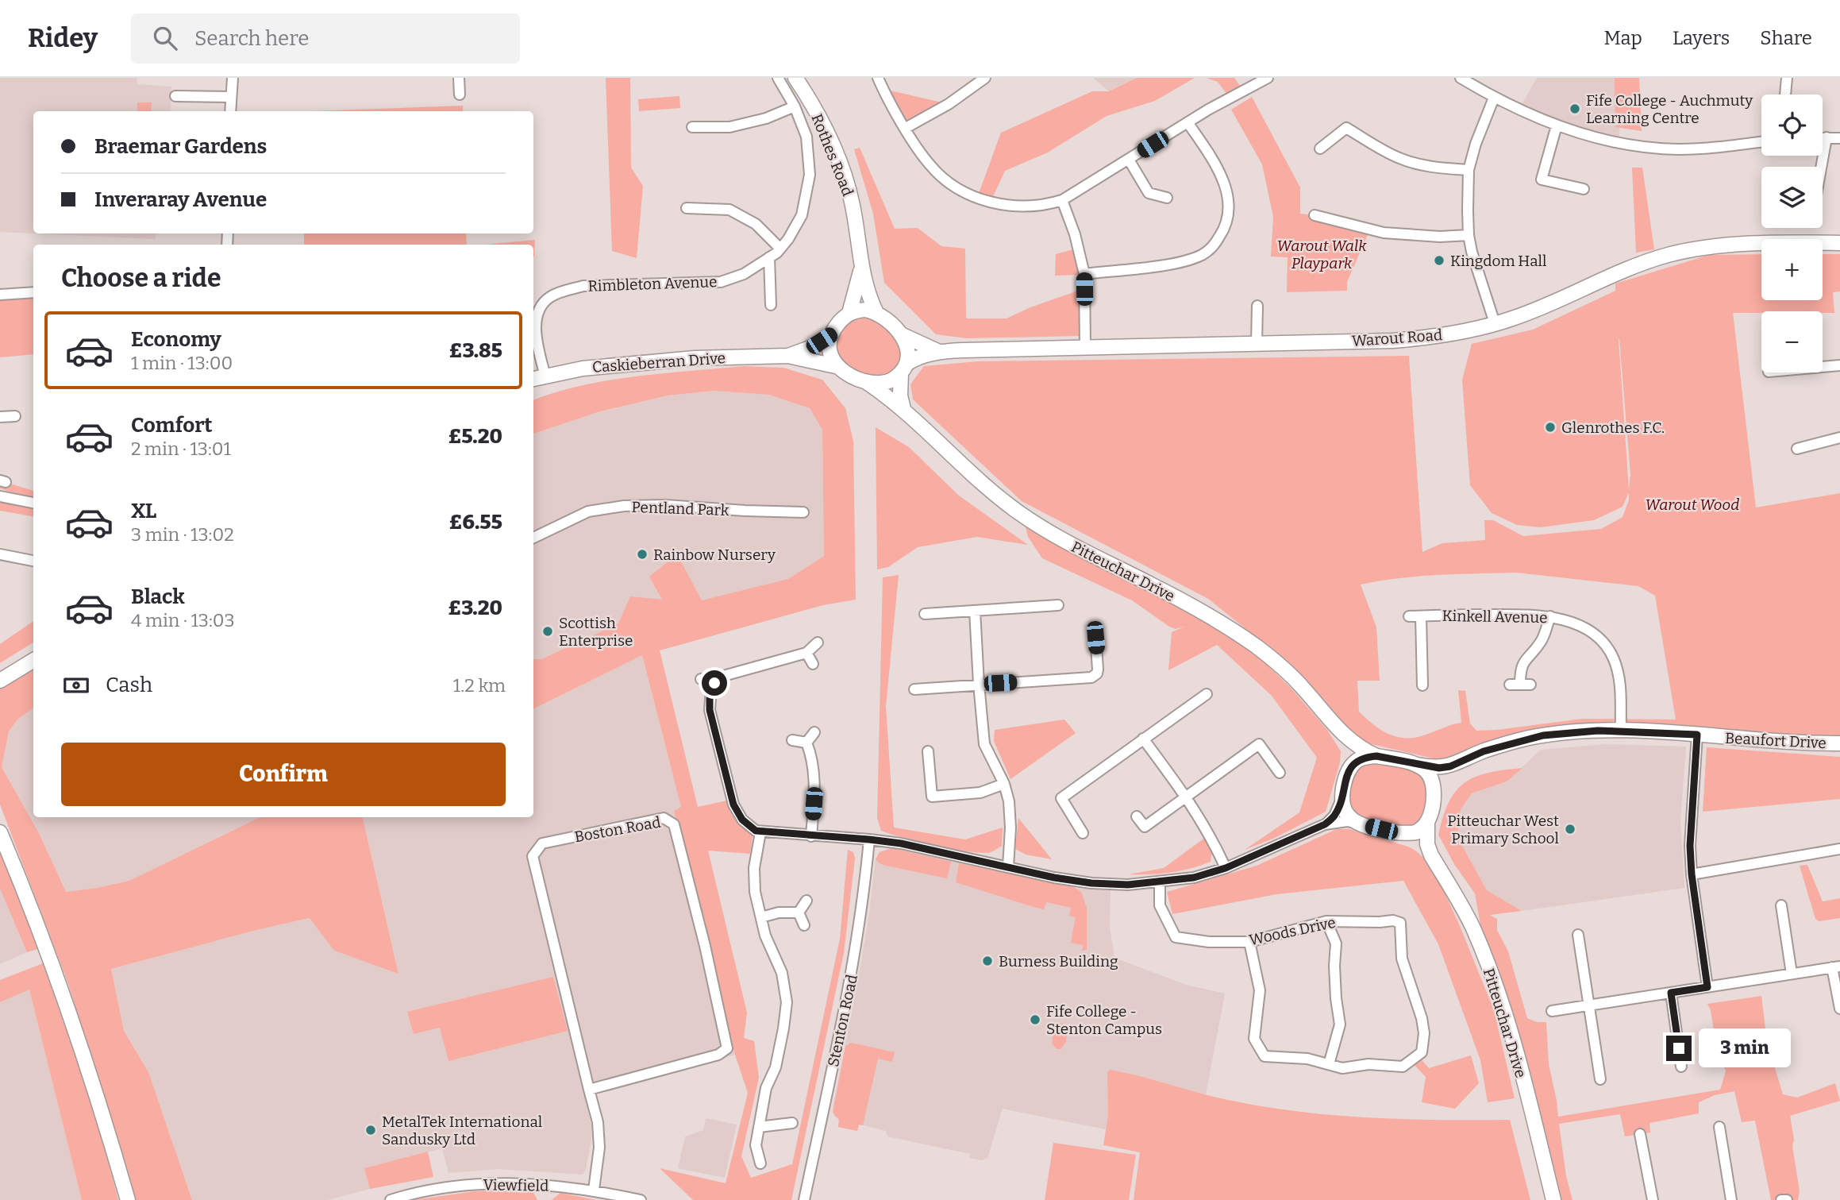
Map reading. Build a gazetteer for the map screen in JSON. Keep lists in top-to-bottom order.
{
  "streets": {
    "street": [
      "Rothes Road",
      "Rimbleton Avenue",
      "Warout Road",
      "Caskieberran Drive",
      "Pentland Park",
      "Pitteuchar Drive",
      "Kinkell Avenue",
      "Beaufort Drive",
      "Boston Road",
      "Woods Drive",
      "Stenton Road",
      "Viewfield"
    ]
  },
  "crossings": [
    ["Rimbleton Avenue", "Caskieberran Drive"],
    ["Caskieberran Drive", "Pitteuchar Drive"],
    ["Pitteuchar Drive", "Beaufort Drive"],
    ["Kinkell Avenue", "Beaufort Drive"],
    ["Boston Road", "Viewfield"]
  ],
  "parks": ["Warout Walk Playpark", "Warout Wood"],
  "places": [
    "Fife College - Auchmuty Learning Centre",
    "Kingdom Hall",
    "Glenrothes F.C.",
    "Rainbow Nursery",
    "Scottish Enterprise",
    "Pitteuchar West Primary School",
    "Burness Building",
    "Fife College - Stenton Campus",
    "MetalTek International Sandusky Ltd"
  ],
  "page": {
    "header": "Ridey",
    "search": "Search here",
    "nav": ["Map", "Layers", "Share"],
    "map_buttons": ["+", "−"],
    "banner": ["Braemar Gardens", "Inveraray Avenue"],
    "heading": "Choose a ride",
    "list": [
      {
        "name": "Economy",
        "note": "1 min · 13:00",
        "value": "£3.85"
      },
      {
        "name": "Comfort",
        "note": "2 min · 13:01",
        "value": "£5.20"
      },
      {
        "name": "XL",
        "note": "3 min · 13:02",
        "value": "£6.55"
      },
      {
        "name": "Black",
        "note": "4 min · 13:03",
        "value": "£3.20"
      }
    ],
    "pay": ["Cash", "1.2 km"],
    "buttons": "Confirm",
    "bubble": "3 min"
  }
}
